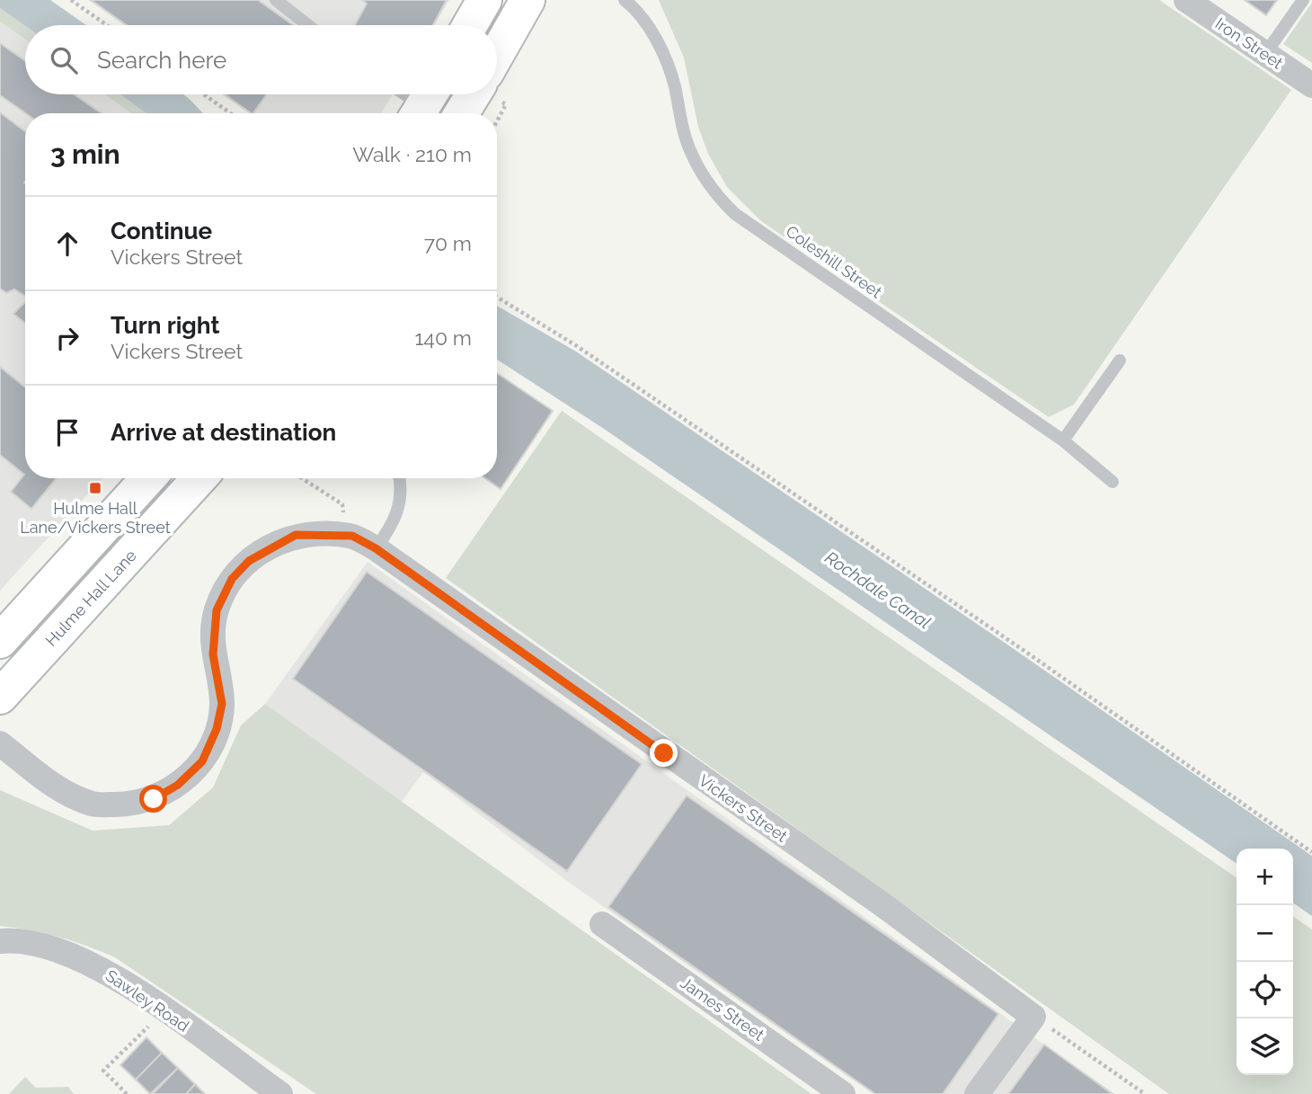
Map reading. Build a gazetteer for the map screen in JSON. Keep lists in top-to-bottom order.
{
  "streets": {
    "highway": ["Hulme Hall Lane"],
    "street": [
      "Iron Street",
      "Vickers Street",
      "Sawley Road",
      "James Street"
    ],
    "lane": ["Coleshill Street"]
  },
  "water": ["Rochdale Canal"],
  "places": {
    "transit": ["Hulme Hall Lane/Vickers Street"]
  },
  "page": {
    "search": "Search here",
    "heading": ["3 min", "Walk · 210 m"],
    "list": [
      ["Continue", "Vickers Street", "70 m"],
      ["Turn right", "Vickers Street", "140 m"],
      "Arrive at destination"
    ],
    "map_buttons": ["+", "−"]
  }
}
